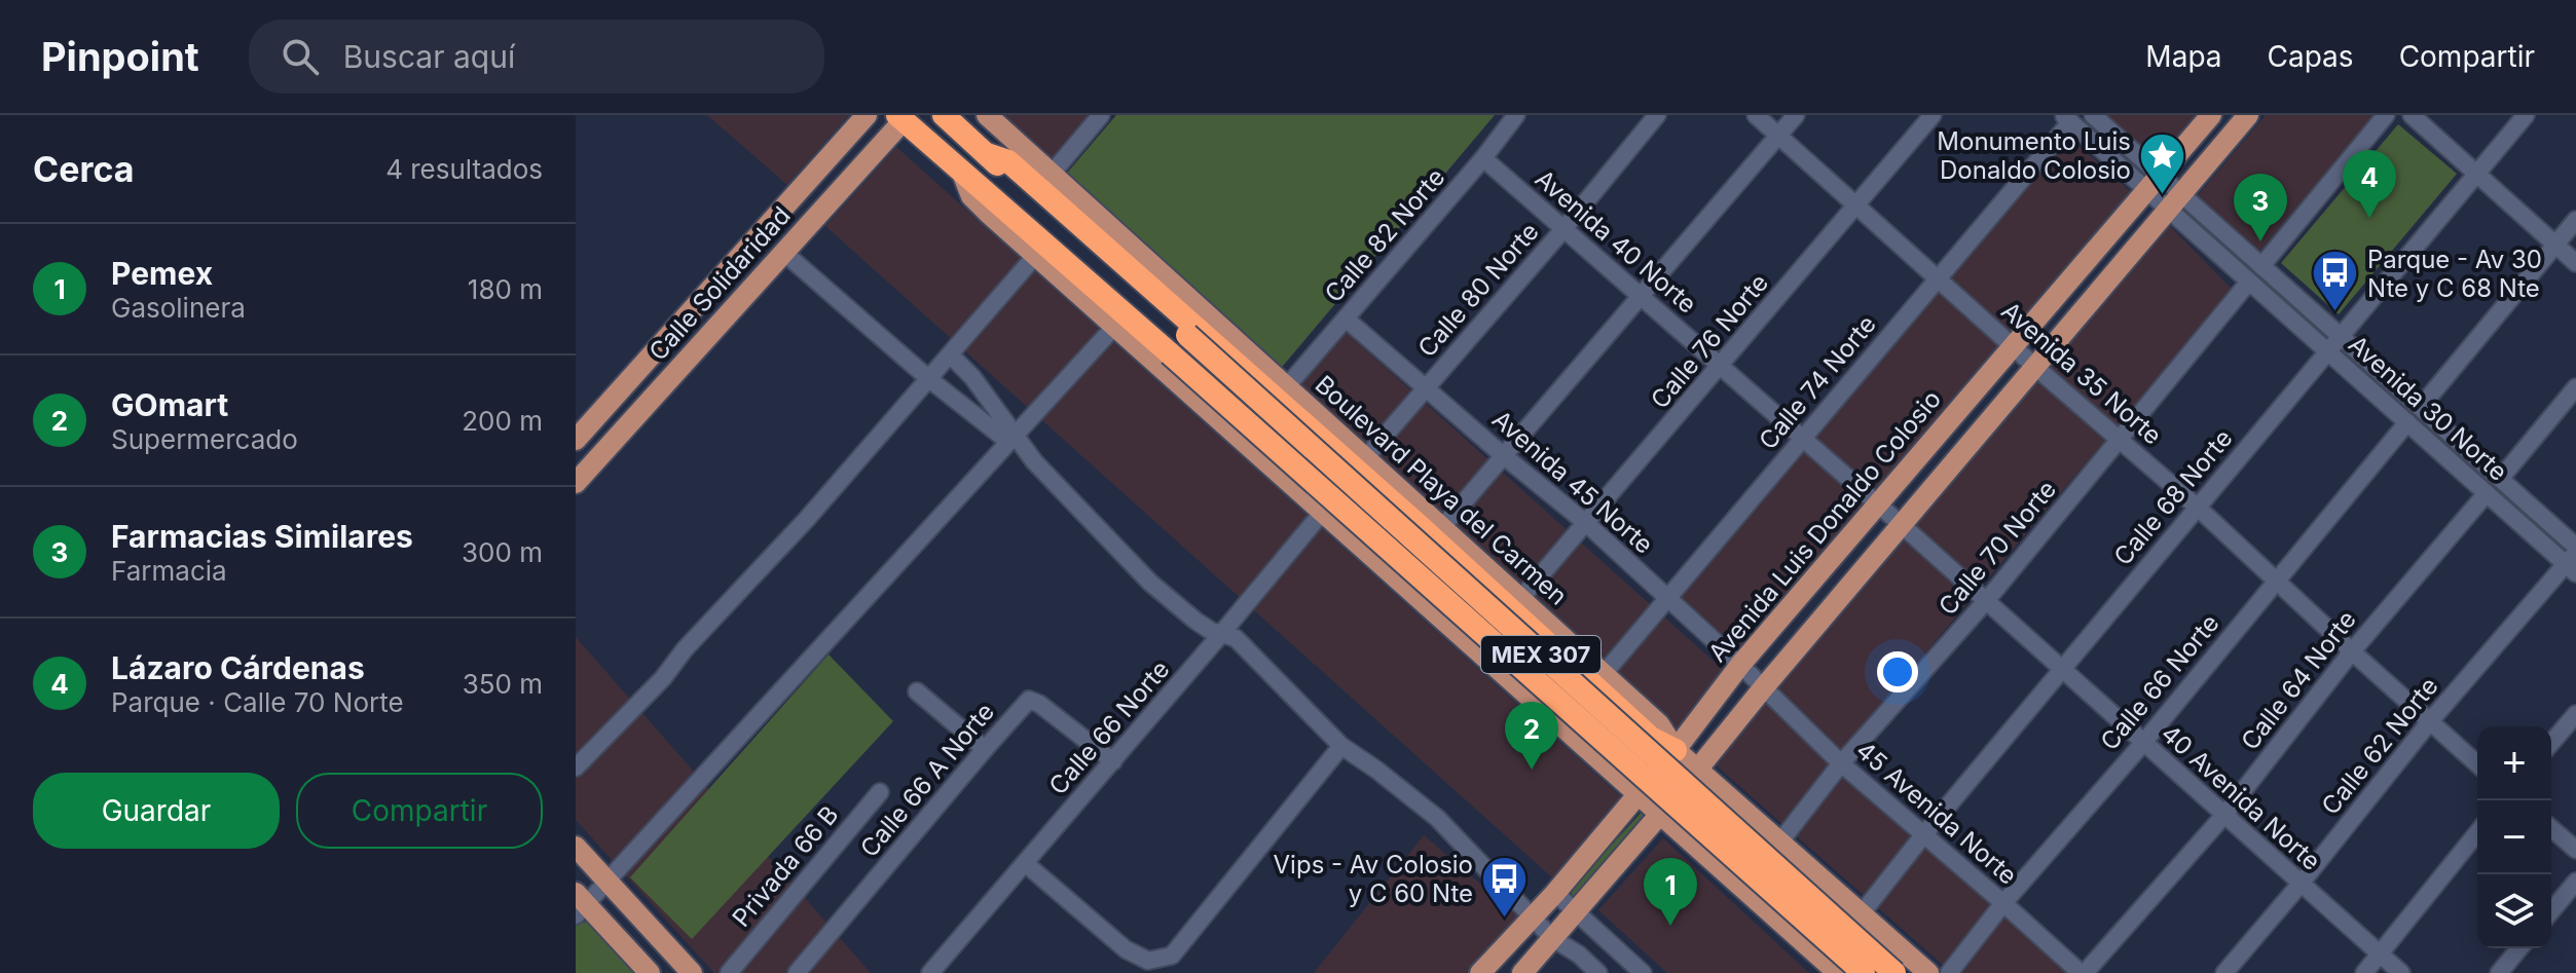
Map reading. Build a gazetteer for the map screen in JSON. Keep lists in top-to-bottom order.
{
  "streets": {
    "highway": ["MEX 307"],
    "main road": ["Calle Solidaridad", "Boulevard Playa del Carmen", "Avenida Luis Donaldo Colosio"],
    "street": [
      "Calle 82 Norte",
      "Avenida 40 Norte",
      "Calle 80 Norte",
      "Calle 76 Norte",
      "Avenida 35 Norte",
      "Calle 74 Norte",
      "Avenida 30 Norte",
      "Avenida 45 Norte",
      "Calle 68 Norte",
      "Calle 70 Norte",
      "Calle 64 Norte",
      "Calle 66 Norte",
      "Calle 62 Norte",
      "Calle 66 A Norte",
      "40 Avenida Norte",
      "45 Avenida Norte",
      "Privada 66 B"
    ]
  },
  "crossings": [
    ["Calle 82 Norte", "Avenida 40 Norte"],
    ["Calle 82 Norte", "Avenida 45 Norte"],
    ["Calle 82 Norte", "Boulevard Playa del Carmen"],
    ["Avenida 40 Norte", "Calle 80 Norte"],
    ["Avenida 40 Norte", "Calle 76 Norte"],
    ["Avenida 40 Norte", "Calle 74 Norte"],
    ["Avenida 40 Norte", "Avenida Luis Donaldo Colosio"],
    ["Avenida 40 Norte", "40 Avenida Norte"],
    ["Calle Solidaridad", "MEX 307"],
    ["Calle 80 Norte", "Avenida 45 Norte"],
    ["Calle 80 Norte", "Boulevard Playa del Carmen"],
    ["Calle 76 Norte", "Avenida 35 Norte"],
    ["Calle 76 Norte", "Avenida 45 Norte"],
    ["Calle 76 Norte", "Boulevard Playa del Carmen"],
    ["Avenida 35 Norte", "Calle 74 Norte"],
    ["Avenida 35 Norte", "Calle 68 Norte"],
    ["Avenida 35 Norte", "Avenida Luis Donaldo Colosio"],
    ["Avenida 35 Norte", "Calle 70 Norte"],
    ["Avenida 35 Norte", "Calle 64 Norte"],
    ["Avenida 35 Norte", "Calle 66 Norte"],
    ["Avenida 35 Norte", "Calle 62 Norte"],
    ["Calle 74 Norte", "Avenida 30 Norte"],
    ["Calle 74 Norte", "Avenida 45 Norte"],
    ["Calle 74 Norte", "Boulevard Playa del Carmen"],
    ["Avenida 30 Norte", "Calle 68 Norte"],
    ["Avenida 30 Norte", "Avenida Luis Donaldo Colosio"],
    ["Avenida 30 Norte", "Calle 70 Norte"],
    ["Avenida 30 Norte", "Calle 64 Norte"],
    ["Avenida 30 Norte", "Calle 66 Norte"],
    ["Avenida 30 Norte", "Calle 62 Norte"],
    ["Avenida 45 Norte", "Avenida Luis Donaldo Colosio"],
    ["Avenida 45 Norte", "45 Avenida Norte"],
    ["Calle 68 Norte", "40 Avenida Norte"],
    ["Calle 68 Norte", "45 Avenida Norte"],
    ["Calle 70 Norte", "40 Avenida Norte"],
    ["Calle 70 Norte", "45 Avenida Norte"],
    ["Calle 64 Norte", "40 Avenida Norte"],
    ["Calle 64 Norte", "45 Avenida Norte"],
    ["Calle 66 Norte", "Calle 66 A Norte"],
    ["Calle 66 Norte", "40 Avenida Norte"],
    ["Calle 66 Norte", "45 Avenida Norte"],
    ["Calle 62 Norte", "40 Avenida Norte"]
  ],
  "places": {
    "place": ["Monumento Luis Donaldo Colosio"],
    "bus stop": ["Parque - Av 30 Nte y C 68 Nte", "Vips - Av Colosio y C 60 Nte"]
  },
  "page": {
    "header": "Pinpoint",
    "search": "Buscar aquí",
    "nav": ["Mapa", "Capas", "Compartir"],
    "heading": ["Cerca", "4 resultados"],
    "pins": [
      "4",
      "3",
      "2",
      "1"
    ],
    "list": [
      {
        "mark": "1",
        "name": "Pemex",
        "note": "Gasolinera",
        "value": "180 m"
      },
      {
        "mark": "2",
        "name": "GOmart",
        "note": "Supermercado",
        "value": "200 m"
      },
      {
        "mark": "3",
        "name": "Farmacias Similares",
        "note": "Farmacia",
        "value": "300 m"
      },
      {
        "mark": "4",
        "name": "Lázaro Cárdenas",
        "note": "Parque · Calle 70 Norte",
        "value": "350 m"
      }
    ],
    "map_buttons": ["+", "−"],
    "buttons": ["Guardar", "Compartir"]
  }
}
